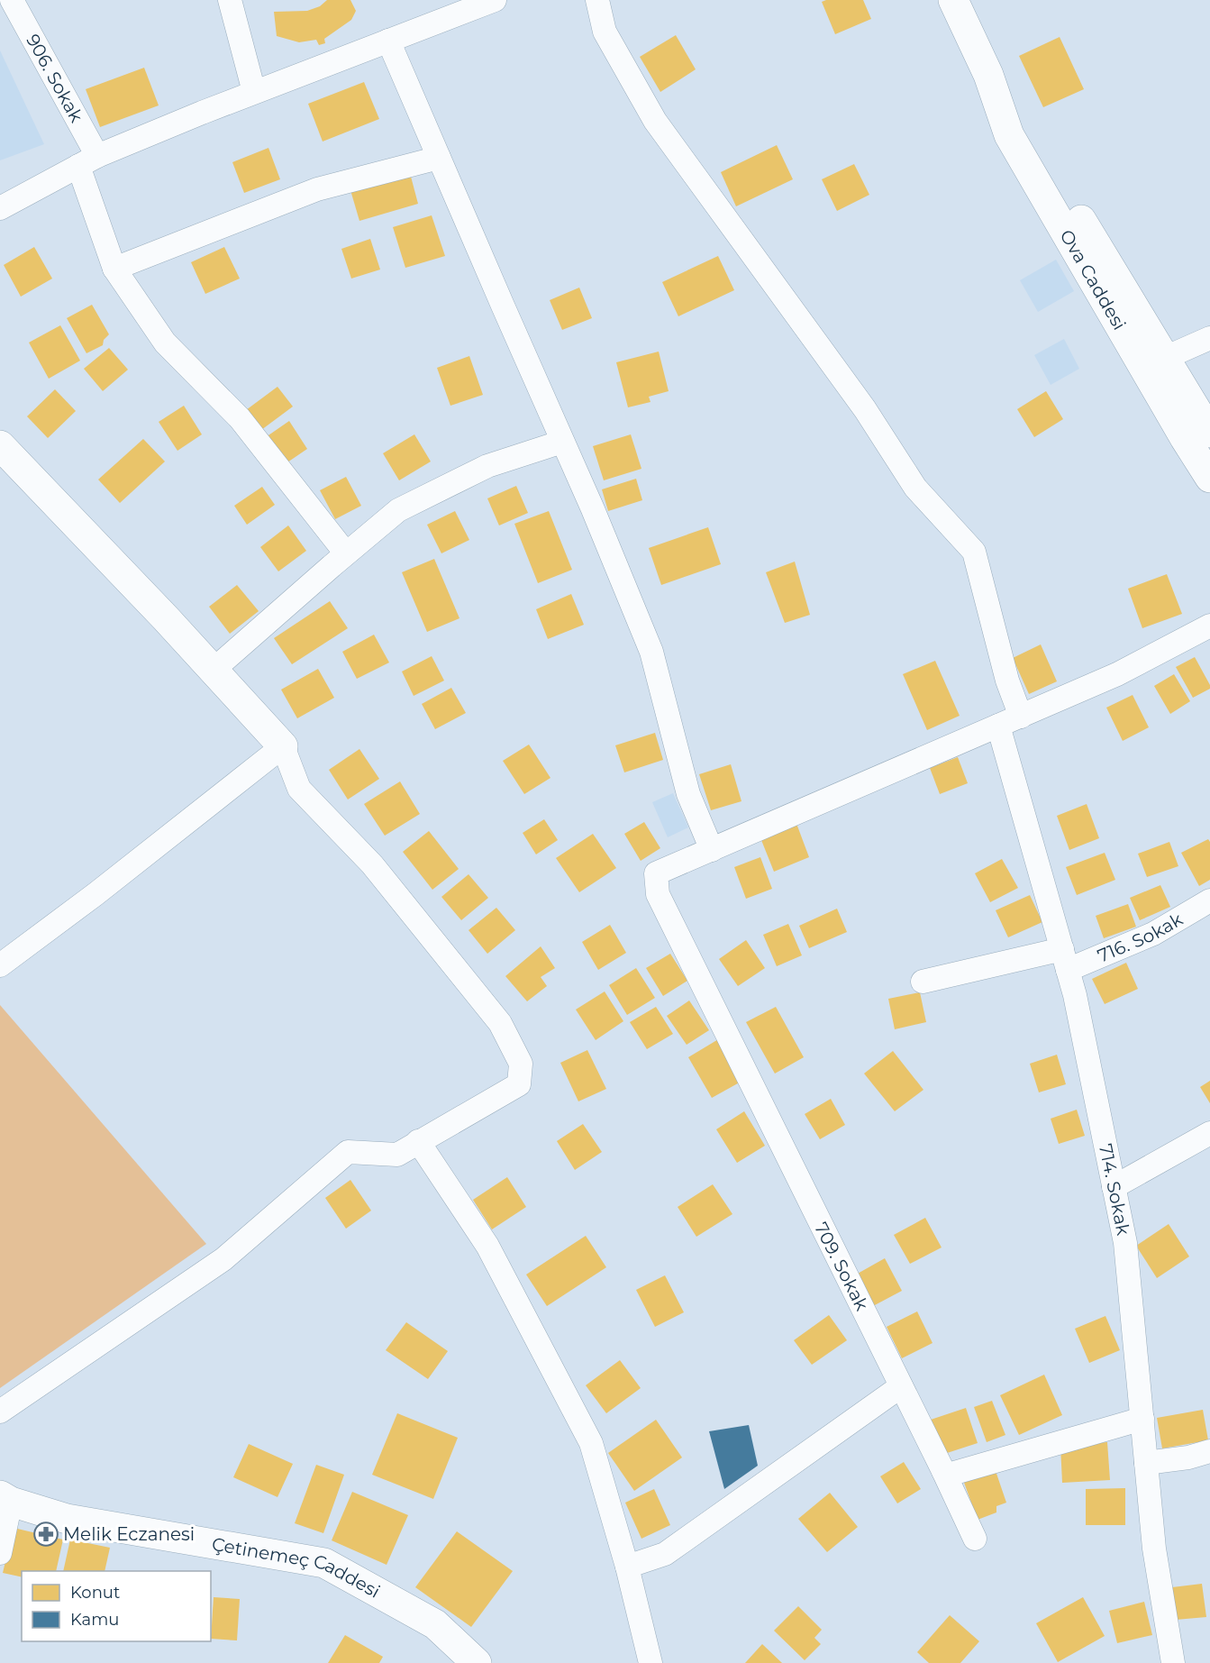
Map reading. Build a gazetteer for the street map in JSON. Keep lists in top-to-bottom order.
{
  "streets": {
    "street": [
      "906. Sokak",
      "Ova Caddesi",
      "716. Sokak",
      "714. Sokak",
      "709. Sokak",
      "Çetinemeç Caddesi"
    ]
  },
  "crossings": [
    ["716. Sokak", "714. Sokak"]
  ],
  "places": {
    "pharmacy": ["Melik Eczanesi"]
  },
  "legend": ["Konut", "Kamu"]
}
